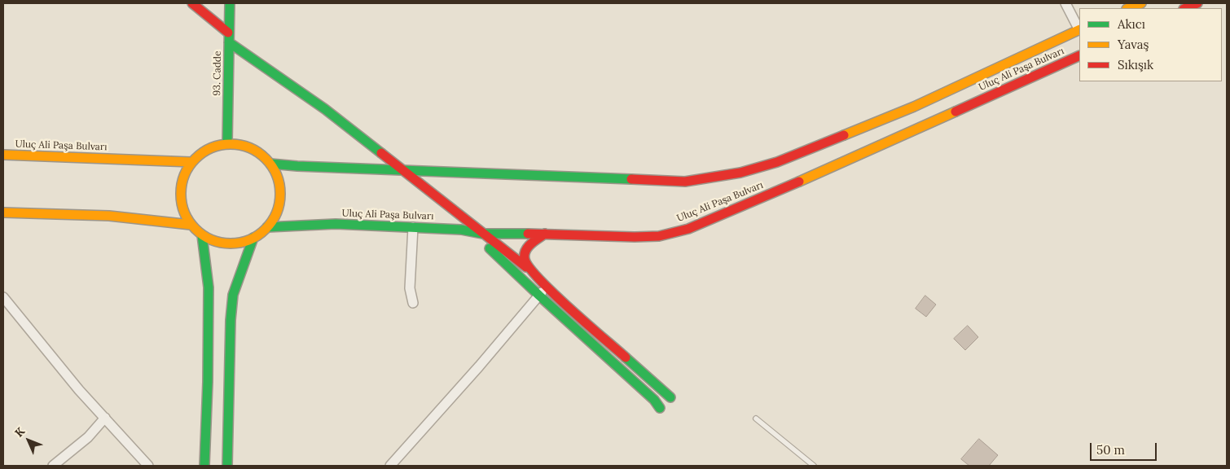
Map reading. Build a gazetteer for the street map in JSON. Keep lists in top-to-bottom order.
{
  "streets": {
    "street": ["Uluç Ali Paşa Bulvarı", "93. Cadde"]
  },
  "crossings": [
    ["Uluç Ali Paşa Bulvarı", "93. Cadde"]
  ],
  "legend": ["Akıcı", "Yavaş", "Sıkışık"],
  "scale_bar": "50 m",
  "north": "top left"
}
